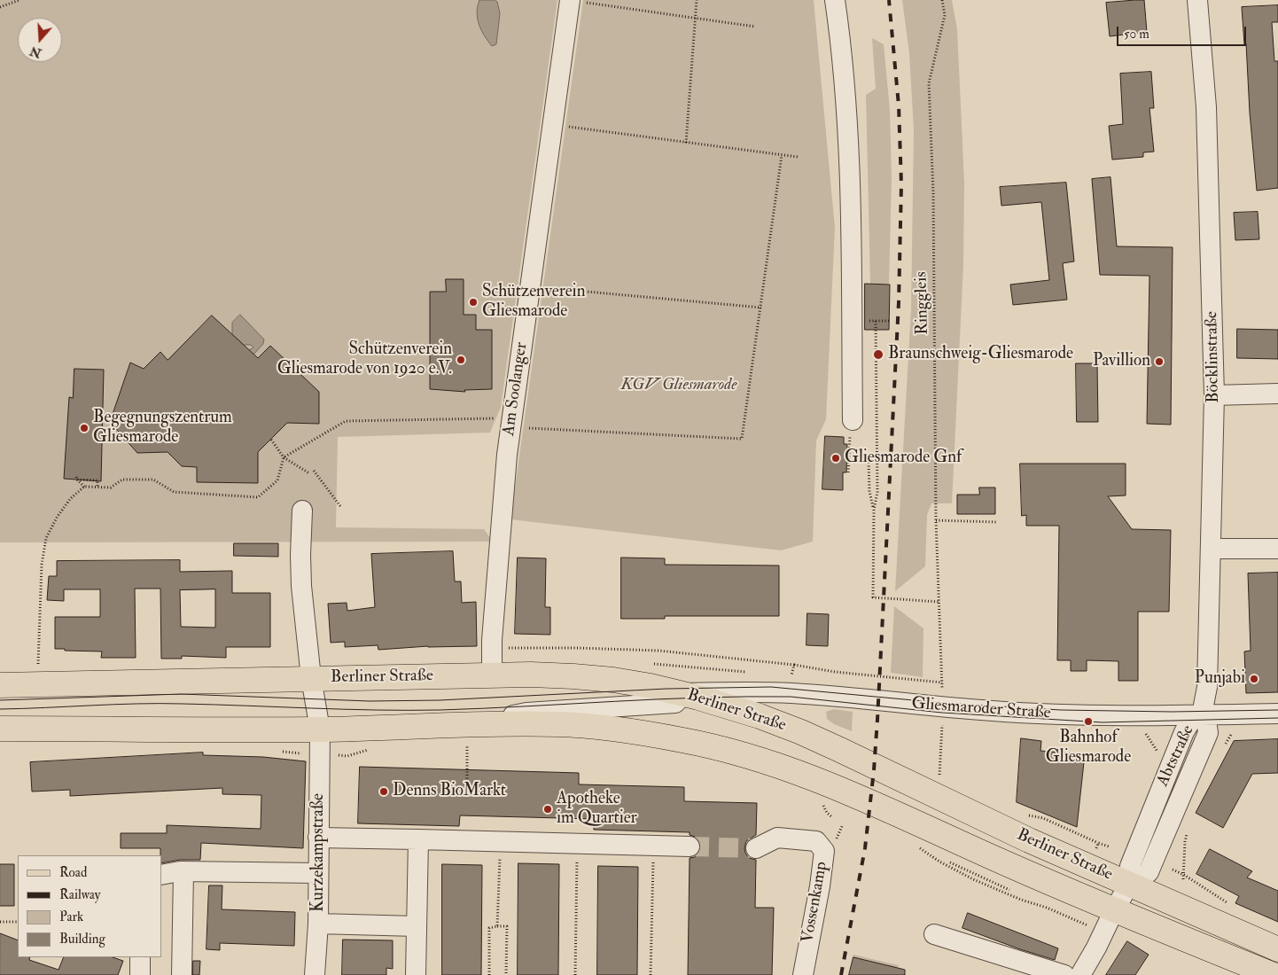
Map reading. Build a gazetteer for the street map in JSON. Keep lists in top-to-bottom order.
{
  "streets": {
    "main road": ["Berliner Straße"],
    "street": [
      "Böcklinstraße",
      "Am Soolanger",
      "Gliesmaroder Straße",
      "Abtstraße",
      "Kurzekampstraße",
      "Vossenkamp"
    ],
    "path": ["Ringgleis"]
  },
  "crossings": [
    ["Böcklinstraße", "Gliesmaroder Straße"],
    ["Böcklinstraße", "Abtstraße"],
    ["Am Soolanger", "Berliner Straße"],
    ["Berliner Straße", "Gliesmaroder Straße"],
    ["Berliner Straße", "Abtstraße"],
    ["Berliner Straße", "Kurzekampstraße"],
    ["Gliesmaroder Straße", "Abtstraße"]
  ],
  "parks": ["KGV Gliesmarode"],
  "places": [
    "Schützenverein Gliesmarode",
    "Braunschweig-Gliesmarode",
    "Schützenverein Gliesmarode von 1920 e.V.",
    "Pavillion",
    "Begegnungszentrum Gliesmarode",
    "Gliesmarode Gnf",
    "Punjabi",
    "Bahnhof Gliesmarode",
    "Denns BioMarkt",
    "Apotheke im Quartier"
  ],
  "legend": [
    "Road",
    "Railway",
    "Park",
    "Building"
  ],
  "scale_bar": "50 m",
  "north": "bottom"
}
